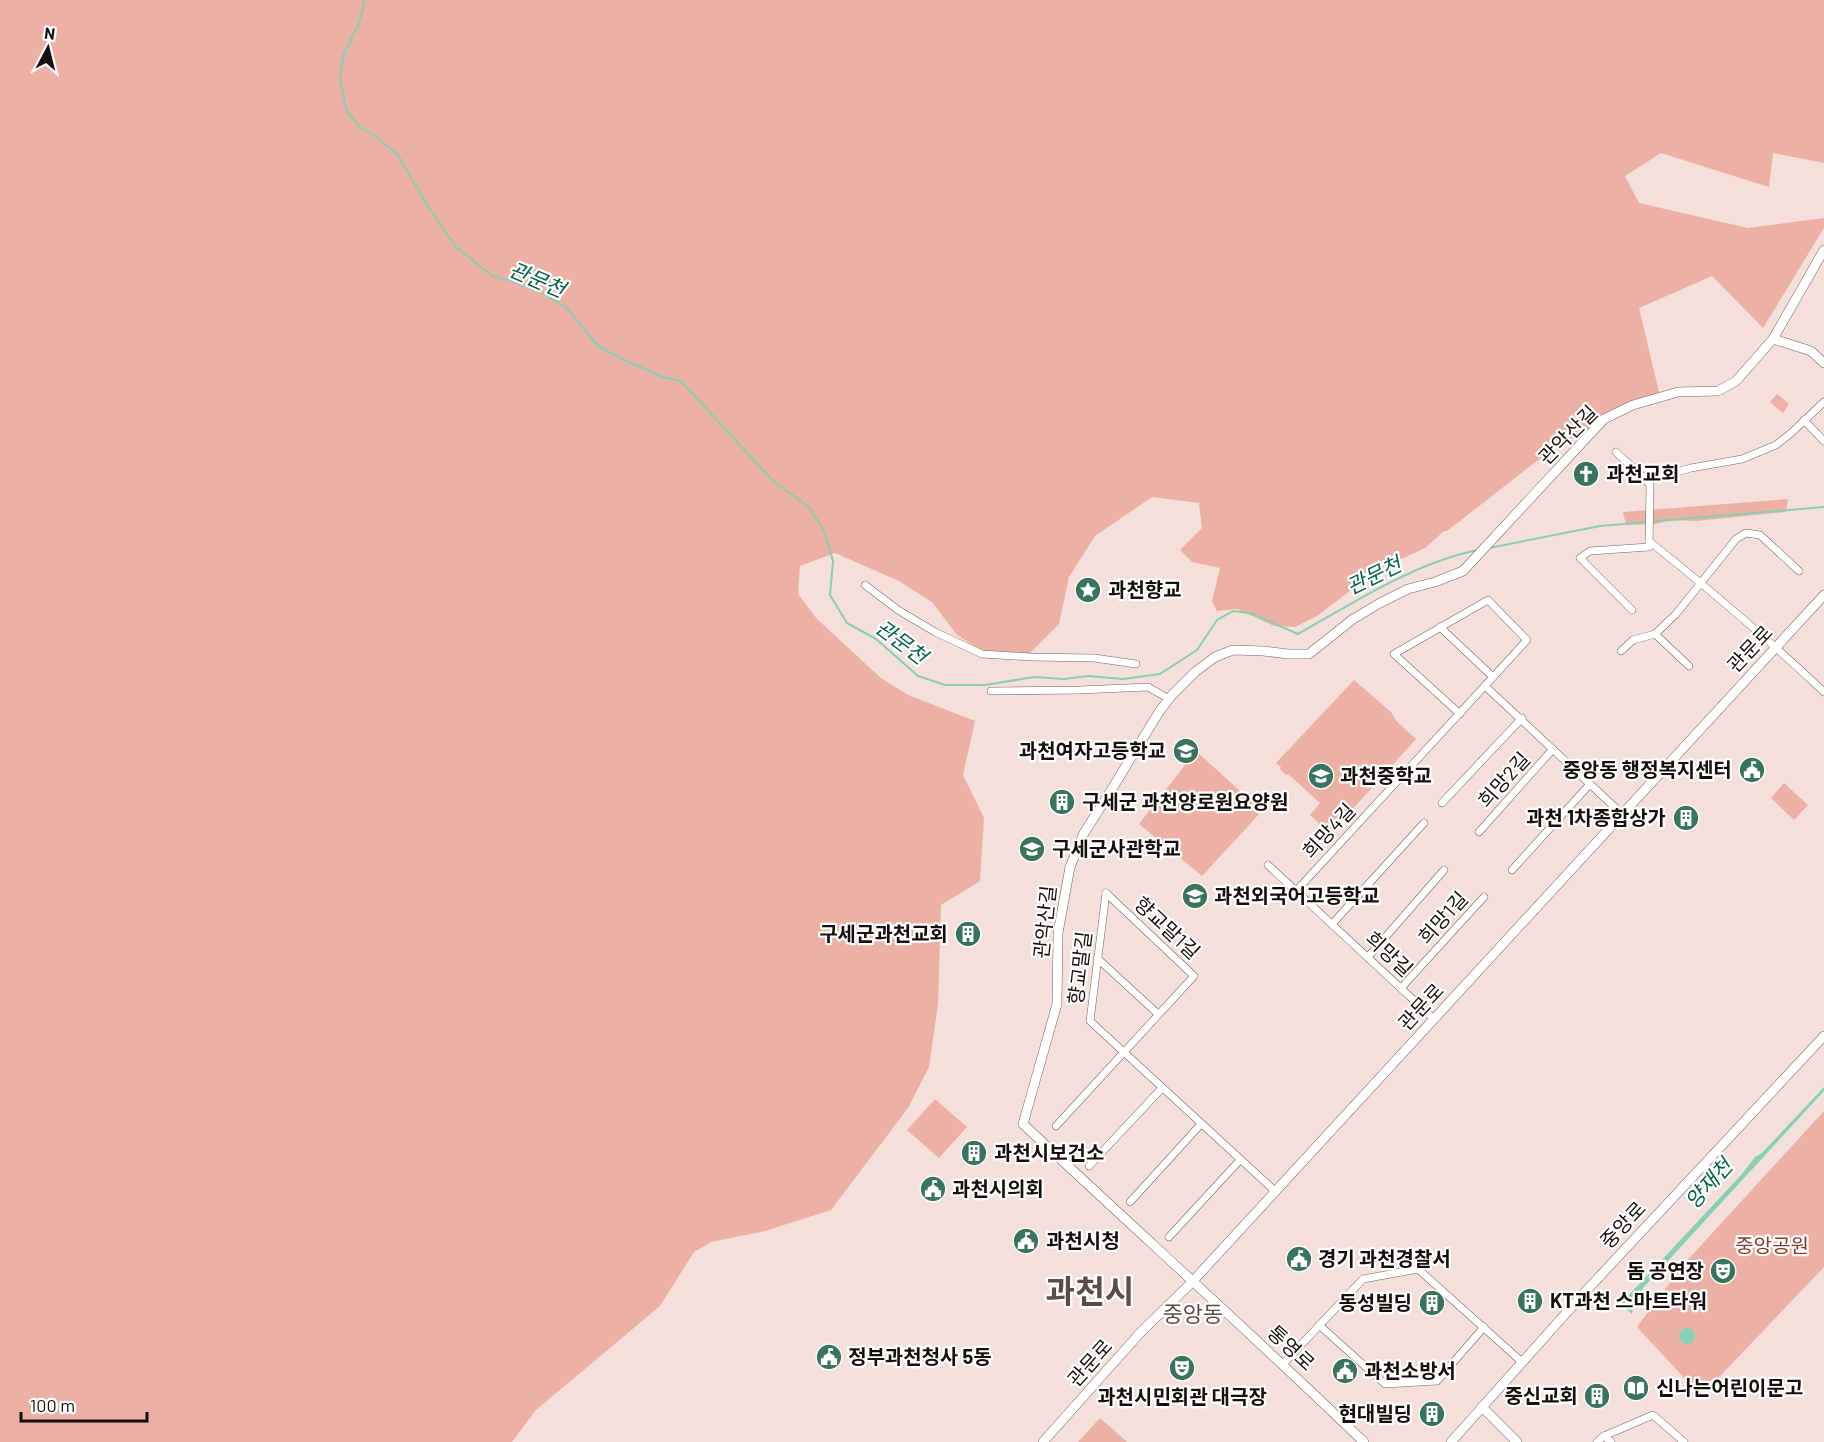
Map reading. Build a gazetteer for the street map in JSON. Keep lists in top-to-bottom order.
{
  "streets": {
    "street": [
      "관악산길",
      "관문로",
      "희망2길",
      "희망4길",
      "희망1길",
      "향교말1길",
      "희망길",
      "향교말길",
      "중앙로",
      "통영로"
    ]
  },
  "crossings": [
    ["관악산길", "관문로"],
    ["관악산길", "통영로"],
    ["관문로", "희망길"],
    ["관문로", "향교말길"],
    ["관문로", "통영로"],
    ["희망4길", "희망길"],
    ["희망1길", "희망길"],
    ["향교말1길", "향교말길"]
  ],
  "districts": ["과천시", "중앙동"],
  "water": ["관문천", "양재천"],
  "parks": ["중앙공원"],
  "places": {
    "church": ["과천교회"],
    "place": ["과천향교"],
    "school or university": [
      "과천여자고등학교",
      "과천중학교",
      "구세군사관학교",
      "과천외국어고등학교"
    ],
    "public building": [
      "중앙동 행정복지센터",
      "과천시의회",
      "과천시청",
      "경기 과천경찰서",
      "정부과천청사 5동",
      "과천소방서"
    ],
    "building": [
      "구세군 과천양로원요양원",
      "과천 1차종합상가",
      "구세군과천교회",
      "과천시보건소",
      "KT과천 스마트타워",
      "동성빌딩",
      "중신교회",
      "현대빌딩"
    ],
    "theatre": ["돔 공연장", "과천시민회관 대극장"],
    "library": ["신나는어린이문고"]
  },
  "scale_bar": "100 m",
  "north": "top"
}
